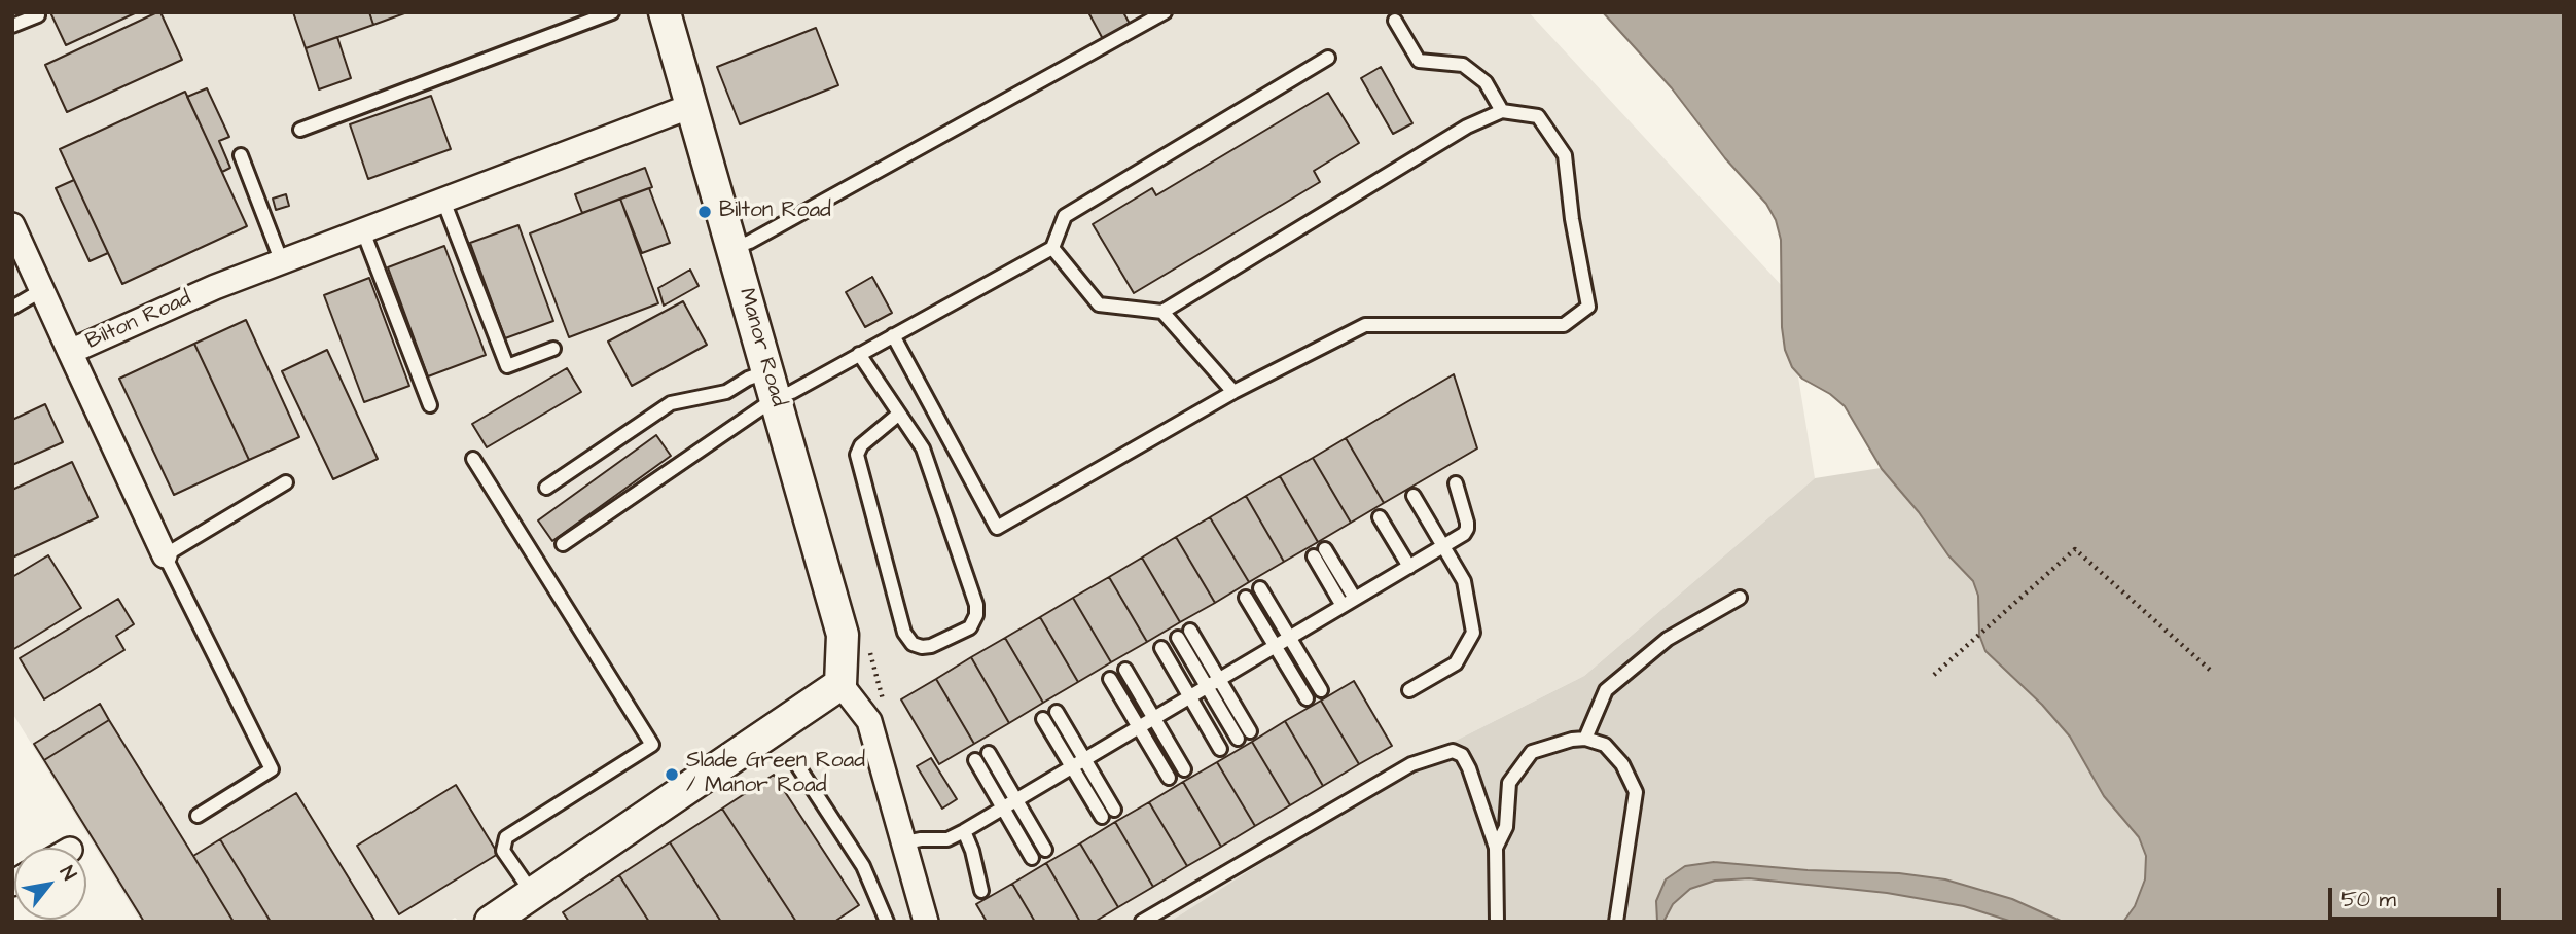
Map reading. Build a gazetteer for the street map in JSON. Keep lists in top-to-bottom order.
{
  "streets": {
    "street": ["Bilton Road", "Manor Road"]
  },
  "crossings": [
    ["Bilton Road", "Manor Road"]
  ],
  "places": ["Bilton Road", "Slade Green Road / Manor Road"],
  "scale_bar": "50 m",
  "north": "top right"
}
